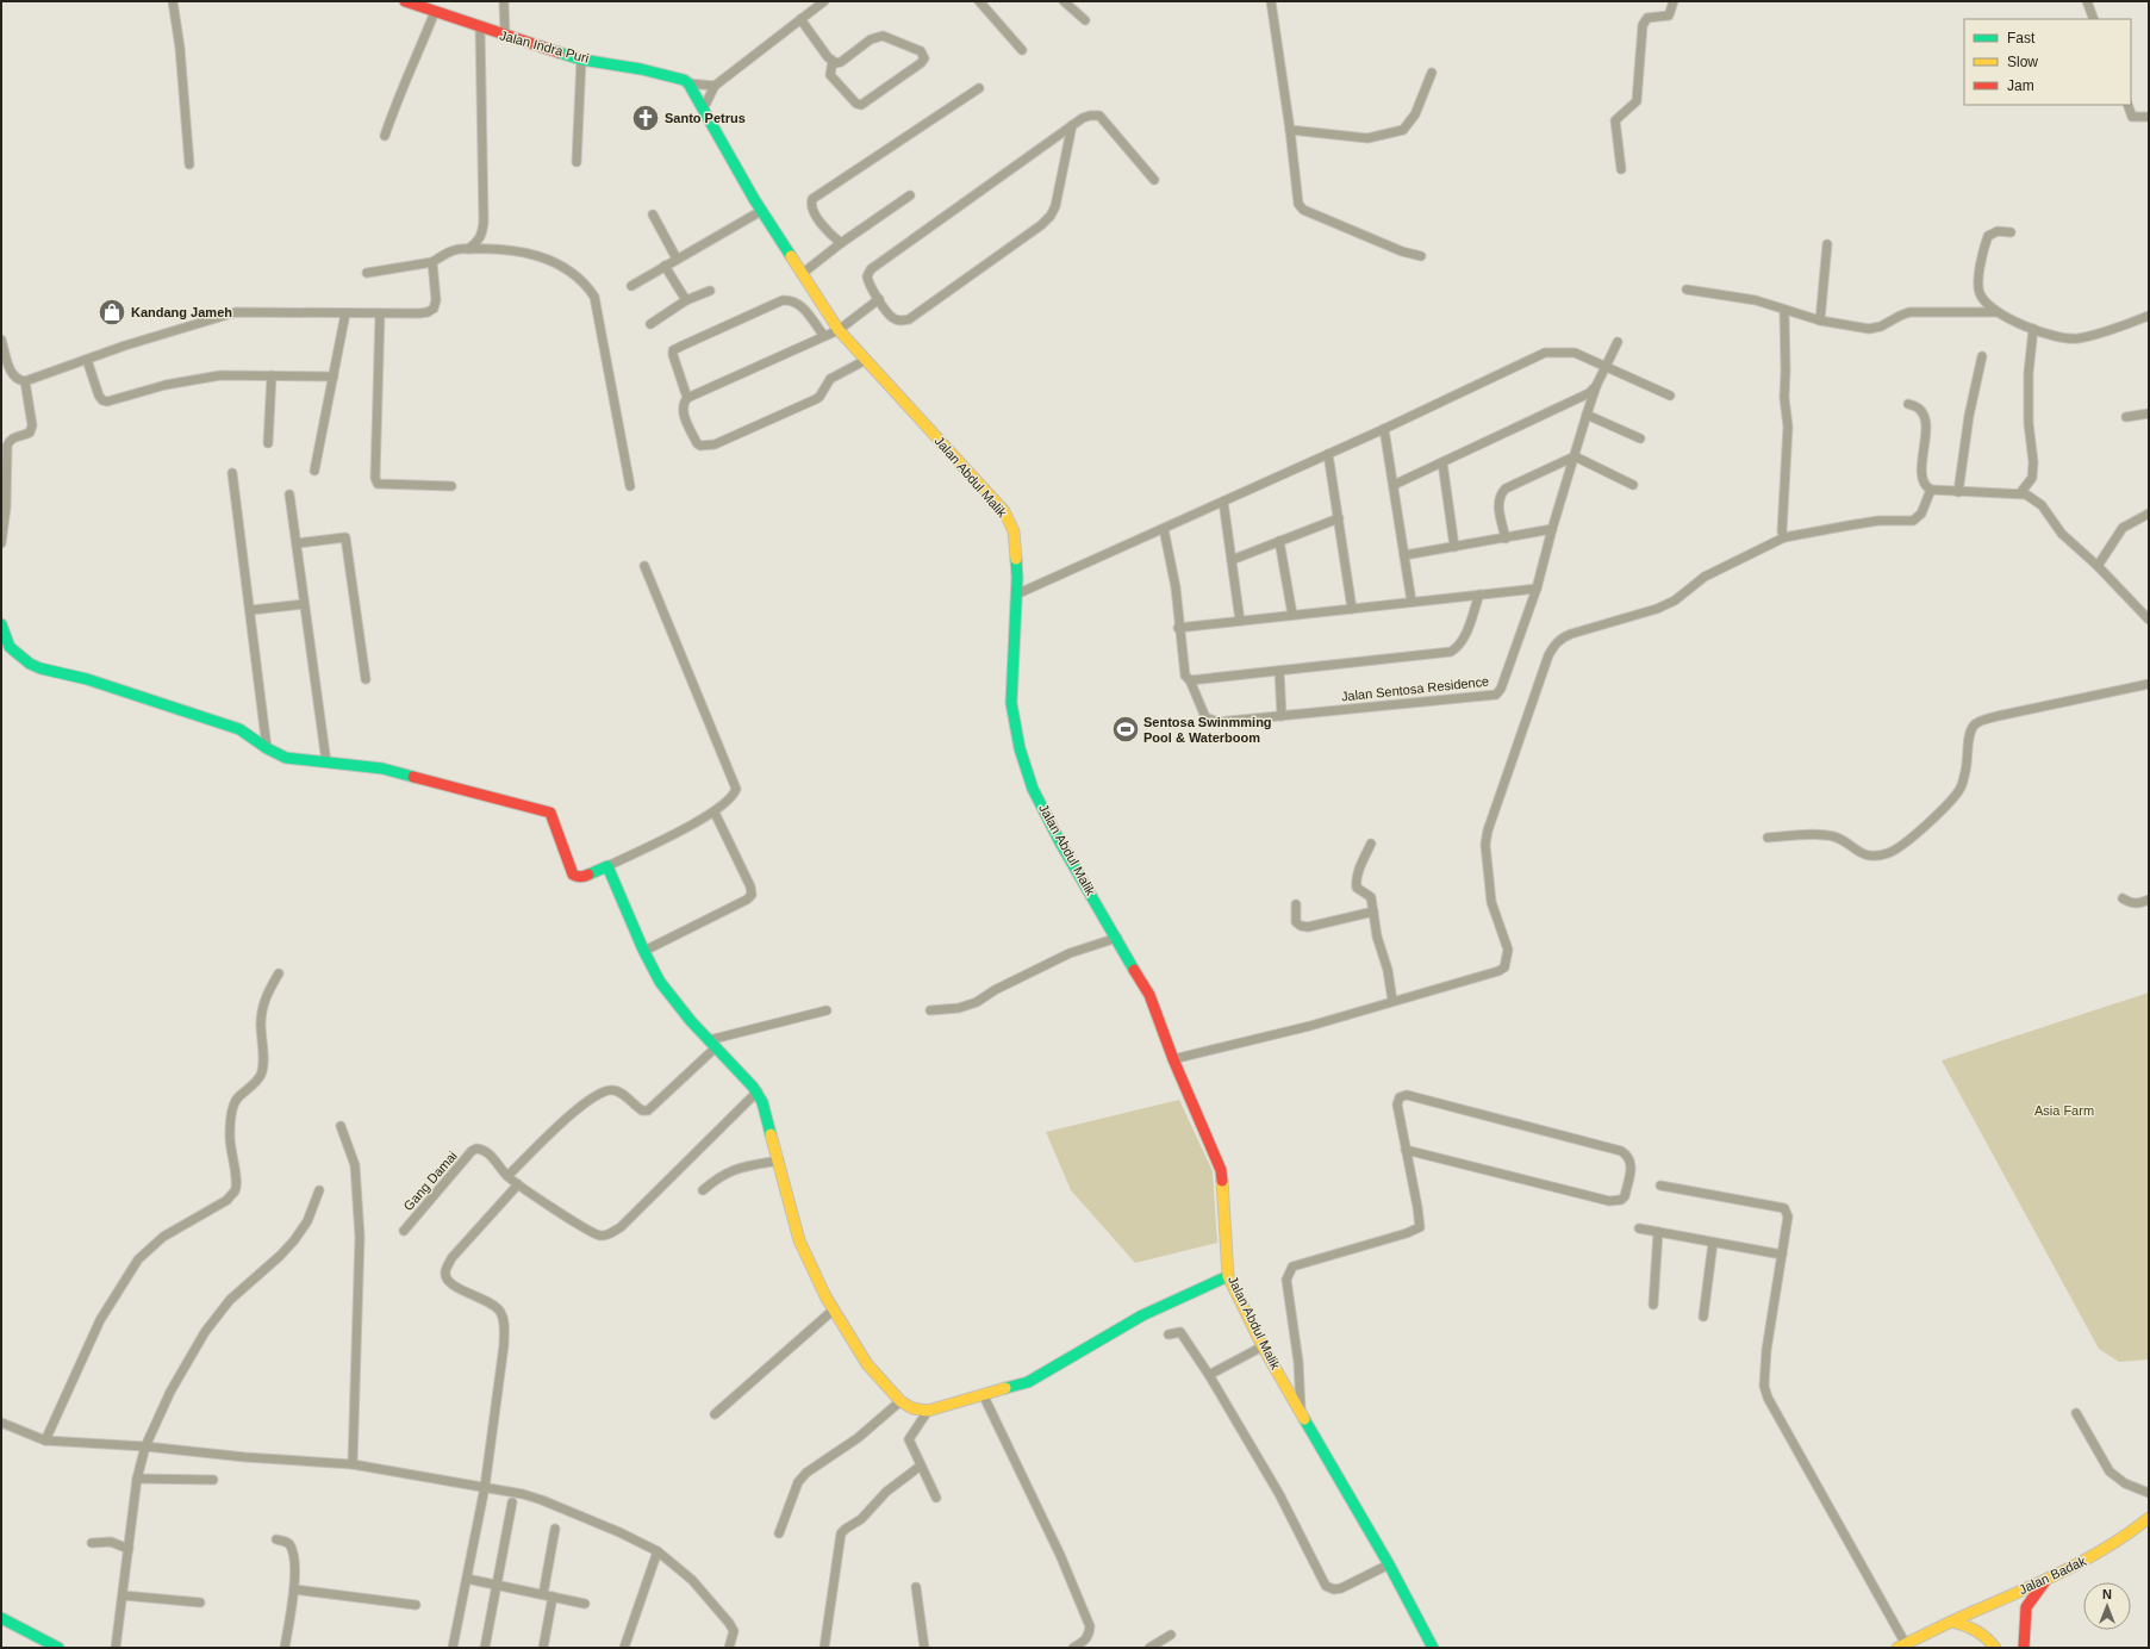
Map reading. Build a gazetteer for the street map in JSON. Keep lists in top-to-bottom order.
{
  "streets": {
    "street": [
      "Jalan Indra Puri",
      "Jalan Abdul Malik",
      "Jalan Sentosa Residence",
      "Gang Damai",
      "Jalan Badak"
    ]
  },
  "crossings": [
    ["Jalan Indra Puri", "Jalan Abdul Malik"]
  ],
  "parks": ["Asia Farm"],
  "places": {
    "church": ["Santo Petrus"],
    "shop": ["Kandang Jameh"],
    "sports": ["Sentosa Swinmming Pool & Waterboom"]
  },
  "legend": ["Fast", "Slow", "Jam"],
  "north": "top"
}
